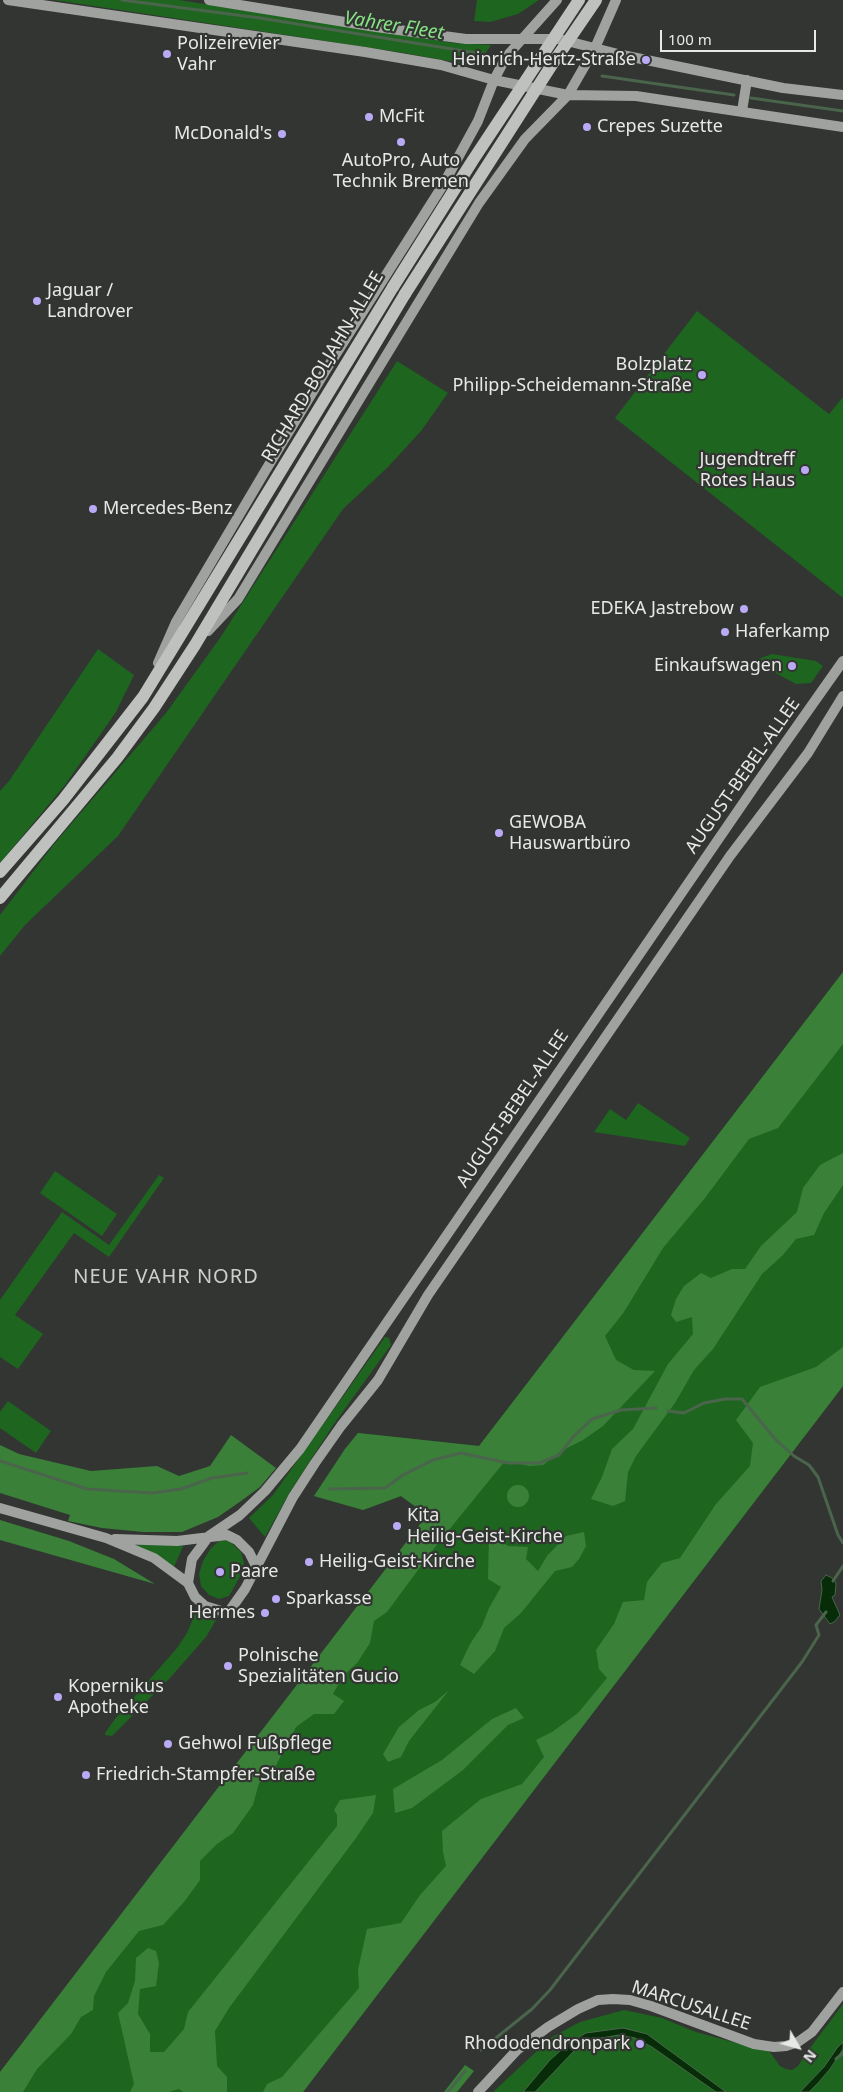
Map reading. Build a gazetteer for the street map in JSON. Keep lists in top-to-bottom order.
{
  "streets": {
    "main road": ["RICHARD-BOLJAHN-ALLEE", "AUGUST-BEBEL-ALLEE", "MARCUSALLEE"]
  },
  "districts": ["NEUE VAHR NORD"],
  "water": ["Vahrer Fleet"],
  "places": [
    "Polizeirevier Vahr",
    "Heinrich-Hertz-Straße",
    "McFit",
    "Crepes Suzette",
    "McDonald's",
    "AutoPro, Auto Technik Bremen",
    "Jaguar / Landrover",
    "Bolzplatz Philipp-Scheidemann-Straße",
    "Jugendtreff Rotes Haus",
    "Mercedes-Benz",
    "EDEKA Jastrebow",
    "Haferkamp",
    "Einkaufswagen",
    "GEWOBA Hauswartbüro",
    "Kita Heilig-Geist-Kirche",
    "Heilig-Geist-Kirche",
    "Paare",
    "Sparkasse",
    "Hermes",
    "Polnische Spezialitäten Gucio",
    "Kopernikus Apotheke",
    "Gehwol Fußpflege",
    "Friedrich-Stampfer-Straße",
    "Rhododendronpark"
  ],
  "scale_bar": "100 m",
  "north": "bottom right"
}
